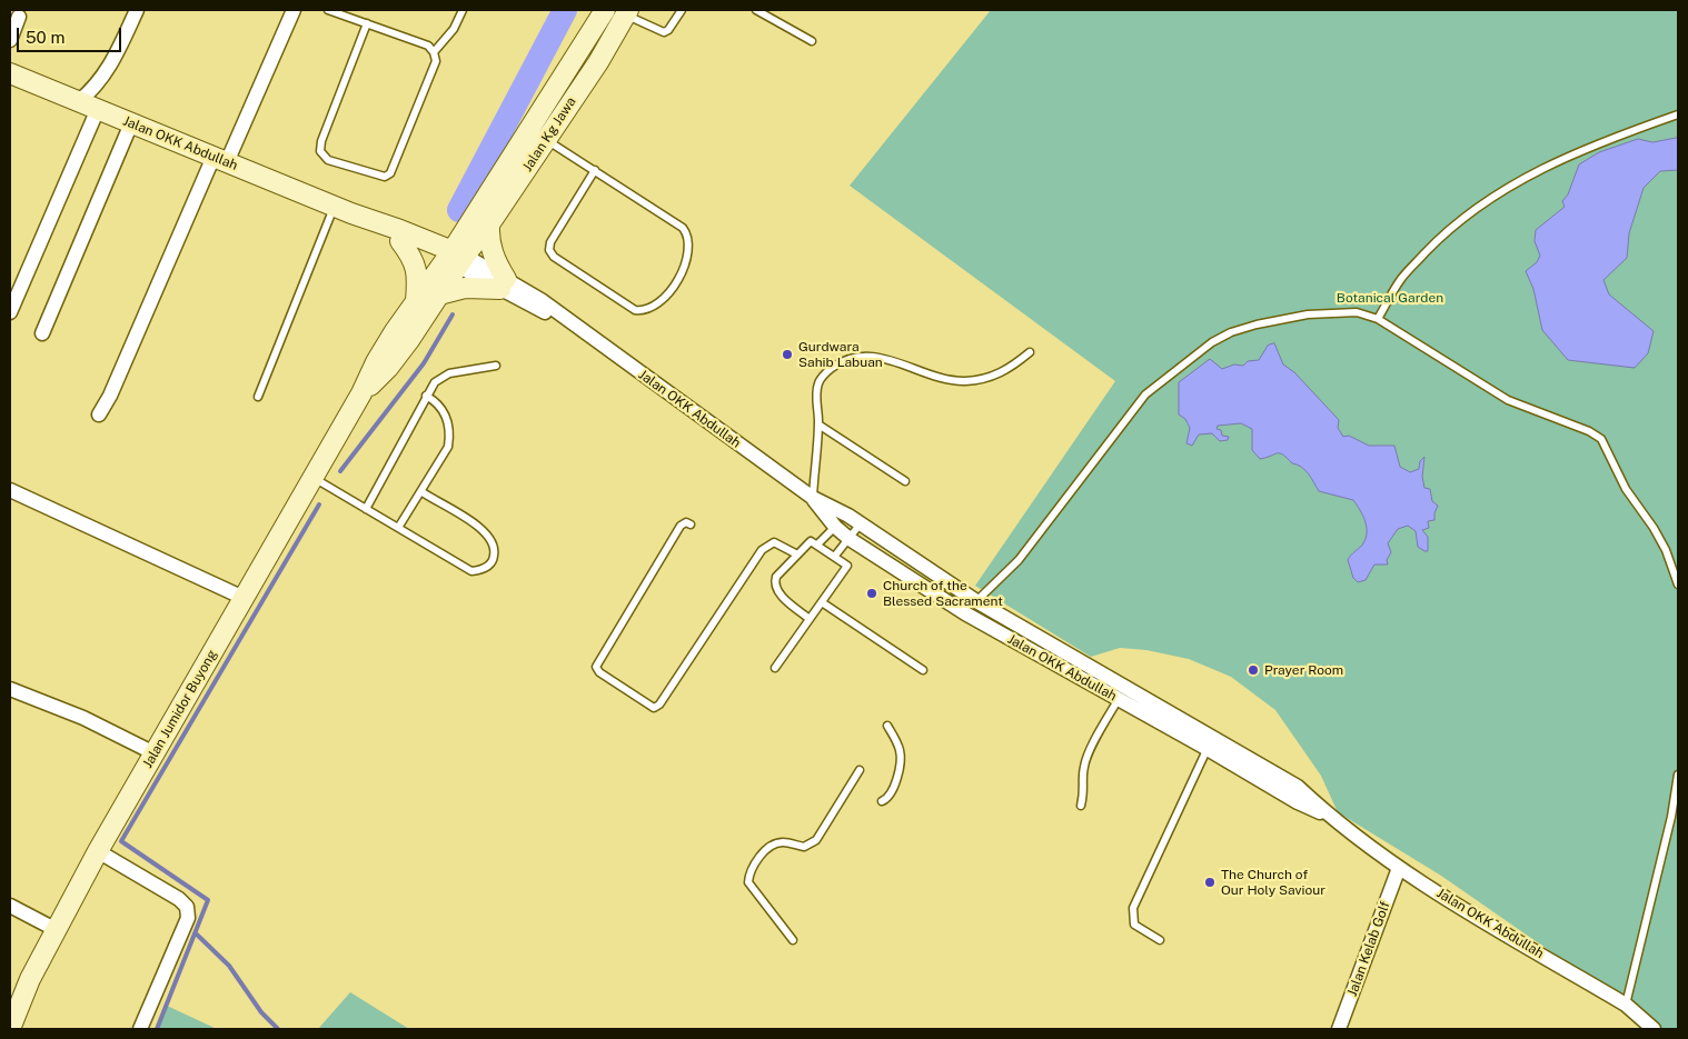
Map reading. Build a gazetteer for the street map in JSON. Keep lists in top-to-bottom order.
{
  "streets": {
    "main road": ["Jalan Kg Jawa", "Jalan OKK Abdullah", "Jalan Jumidor Buyong"],
    "street": ["Jalan Kelab Golf"]
  },
  "crossings": [
    ["Jalan Kg Jawa", "Jalan OKK Abdullah"],
    ["Jalan Kg Jawa", "Jalan Jumidor Buyong"],
    ["Jalan OKK Abdullah", "Jalan Jumidor Buyong"],
    ["Jalan OKK Abdullah", "Jalan Kelab Golf"]
  ],
  "parks": ["Botanical Garden"],
  "places": [
    "Gurdwara Sahib Labuan",
    "Church of the Blessed Sacrament",
    "Prayer Room",
    "The Church of Our Holy Saviour"
  ],
  "scale_bar": "50 m"
}
